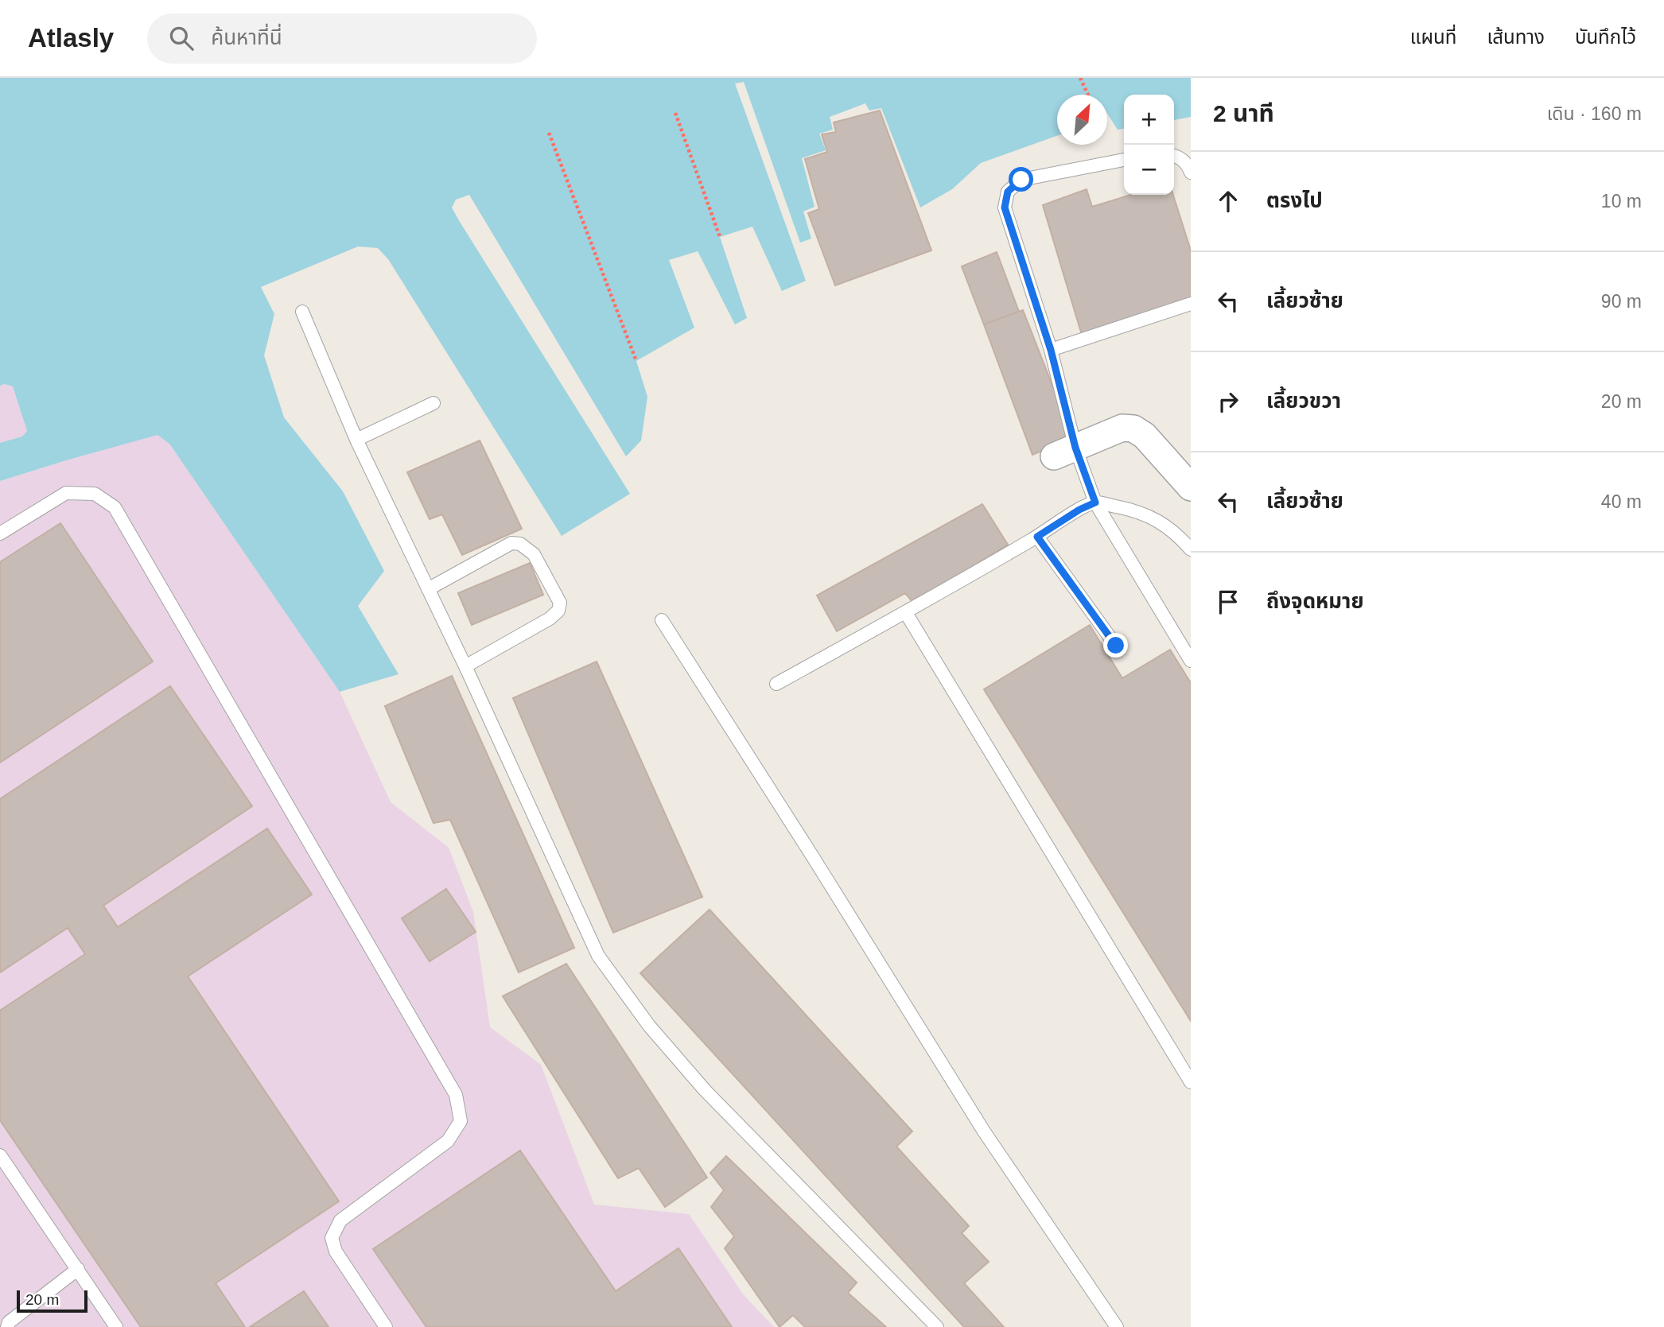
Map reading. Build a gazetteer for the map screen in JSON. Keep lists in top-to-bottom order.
{
  "scale_bar": "20 m",
  "north": "top right",
  "page": {
    "header": "Atlasly",
    "search": "ค้นหาที่นี่",
    "nav": ["แผนที่", "เส้นทาง", "บันทึกไว้"],
    "heading": ["2 นาที", "เดิน · 160 m"],
    "map_buttons": ["+", "−"],
    "list": [
      ["ตรงไป", "10 m"],
      ["เลี้ยวซ้าย", "90 m"],
      ["เลี้ยวขวา", "20 m"],
      ["เลี้ยวซ้าย", "40 m"],
      "ถึงจุดหมาย"
    ],
    "scale": "20 m"
  }
}
